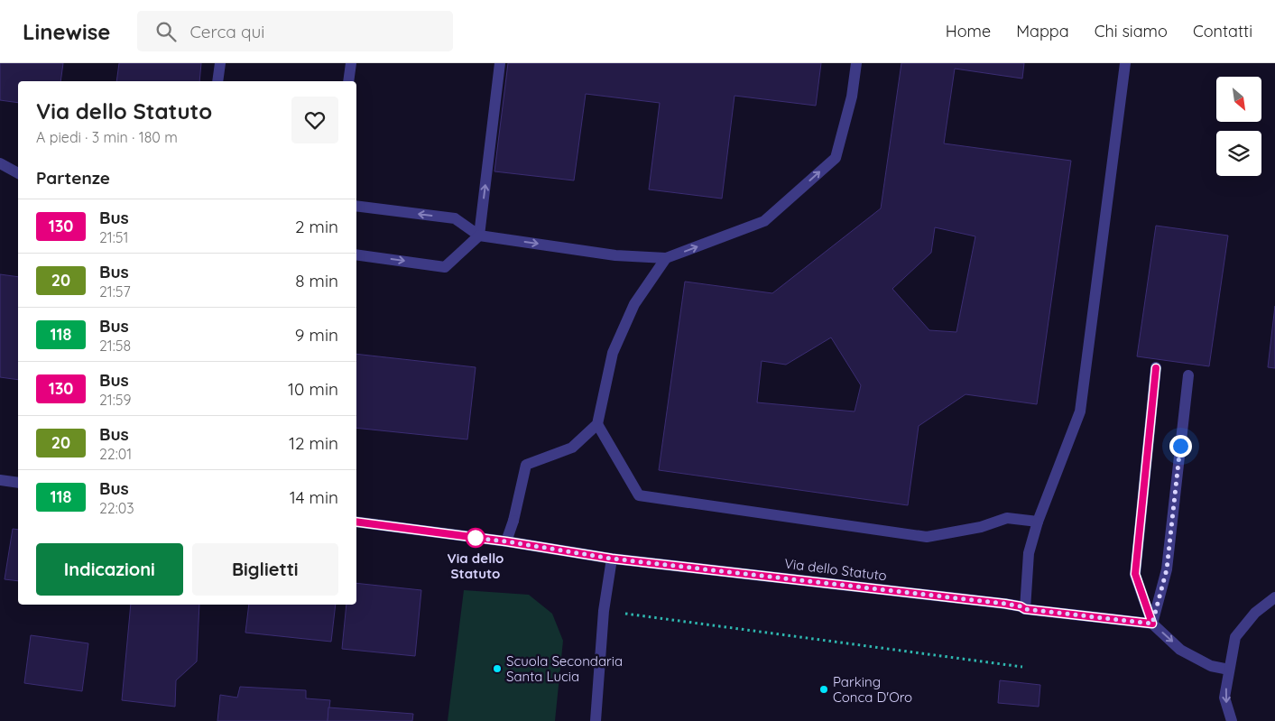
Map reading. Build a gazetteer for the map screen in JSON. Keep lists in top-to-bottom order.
{
  "streets": {
    "street": ["Via dello Statuto"]
  },
  "places": ["Via dello Statuto", "Scuola Secondaria Santa Lucia", "Parking Conca D'Oro"],
  "lines": ["bus line 130"],
  "north": "bottom right",
  "page": {
    "header": "Linewise",
    "search": "Cerca qui",
    "nav": [
      "Home",
      "Mappa",
      "Chi siamo",
      "Contatti"
    ],
    "heading": [
      ["Via dello Statuto", "A piedi · 3 min · 180 m"],
      "Partenze"
    ],
    "list": [
      {
        "mark": "130",
        "name": "Bus",
        "note": "21:51",
        "value": "2 min"
      },
      {
        "mark": "20",
        "name": "Bus",
        "note": "21:57",
        "value": "8 min"
      },
      {
        "mark": "118",
        "name": "Bus",
        "note": "21:58",
        "value": "9 min"
      },
      {
        "mark": "130",
        "name": "Bus",
        "note": "21:59",
        "value": "10 min"
      },
      {
        "mark": "20",
        "name": "Bus",
        "note": "22:01",
        "value": "12 min"
      },
      {
        "mark": "118",
        "name": "Bus",
        "note": "22:03",
        "value": "14 min"
      }
    ],
    "buttons": ["Indicazioni", "Biglietti"]
  }
}
